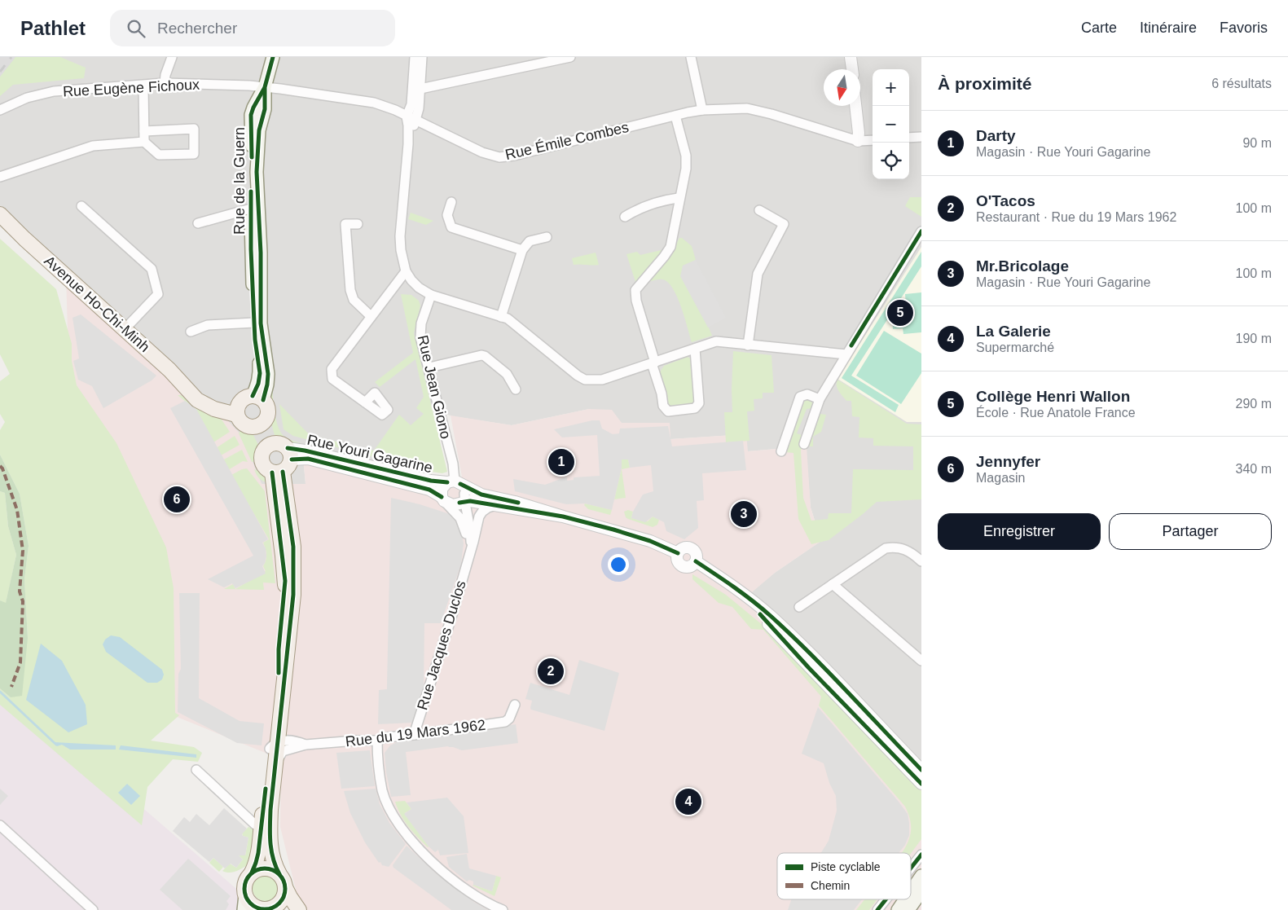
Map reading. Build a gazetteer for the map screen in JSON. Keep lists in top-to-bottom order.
{
  "streets": {
    "main road": ["Rue de la Guern", "Avenue Ho-Chi-Minh"],
    "street": [
      "Rue Eugène Fichoux",
      "Rue Émile Combes",
      "Rue Jean Giono",
      "Rue Youri Gagarine",
      "Rue Jacques Duclos",
      "Rue du 19 Mars 1962"
    ]
  },
  "crossings": [
    ["Rue Eugène Fichoux", "Rue Émile Combes"],
    ["Rue Eugène Fichoux", "Rue de la Guern"],
    ["Rue Émile Combes", "Rue de la Guern"],
    ["Rue de la Guern", "Avenue Ho-Chi-Minh"],
    ["Rue Jean Giono", "Rue Youri Gagarine"],
    ["Rue Jean Giono", "Rue Jacques Duclos"],
    ["Rue Youri Gagarine", "Rue Jacques Duclos"],
    ["Rue Jacques Duclos", "Rue du 19 Mars 1962"]
  ],
  "legend": ["Piste cyclable", "Chemin"],
  "north": "bottom",
  "page": {
    "header": "Pathlet",
    "search": "Rechercher",
    "nav": ["Carte", "Itinéraire", "Favoris"],
    "heading": ["À proximité", "6 résultats"],
    "map_buttons": ["+", "−"],
    "list": [
      {
        "mark": "1",
        "name": "Darty",
        "note": "Magasin · Rue Youri Gagarine",
        "value": "90 m"
      },
      {
        "mark": "2",
        "name": "O'Tacos",
        "note": "Restaurant · Rue du 19 Mars 1962",
        "value": "100 m"
      },
      {
        "mark": "3",
        "name": "Mr.Bricolage",
        "note": "Magasin · Rue Youri Gagarine",
        "value": "100 m"
      },
      {
        "mark": "4",
        "name": "La Galerie",
        "note": "Supermarché",
        "value": "190 m"
      },
      {
        "mark": "5",
        "name": "Collège Henri Wallon",
        "note": "École · Rue Anatole France",
        "value": "290 m"
      },
      {
        "mark": "6",
        "name": "Jennyfer",
        "note": "Magasin",
        "value": "340 m"
      }
    ],
    "pins": [
      "5",
      "1",
      "6",
      "3",
      "2",
      "4"
    ],
    "buttons": ["Enregistrer", "Partager"]
  }
}
